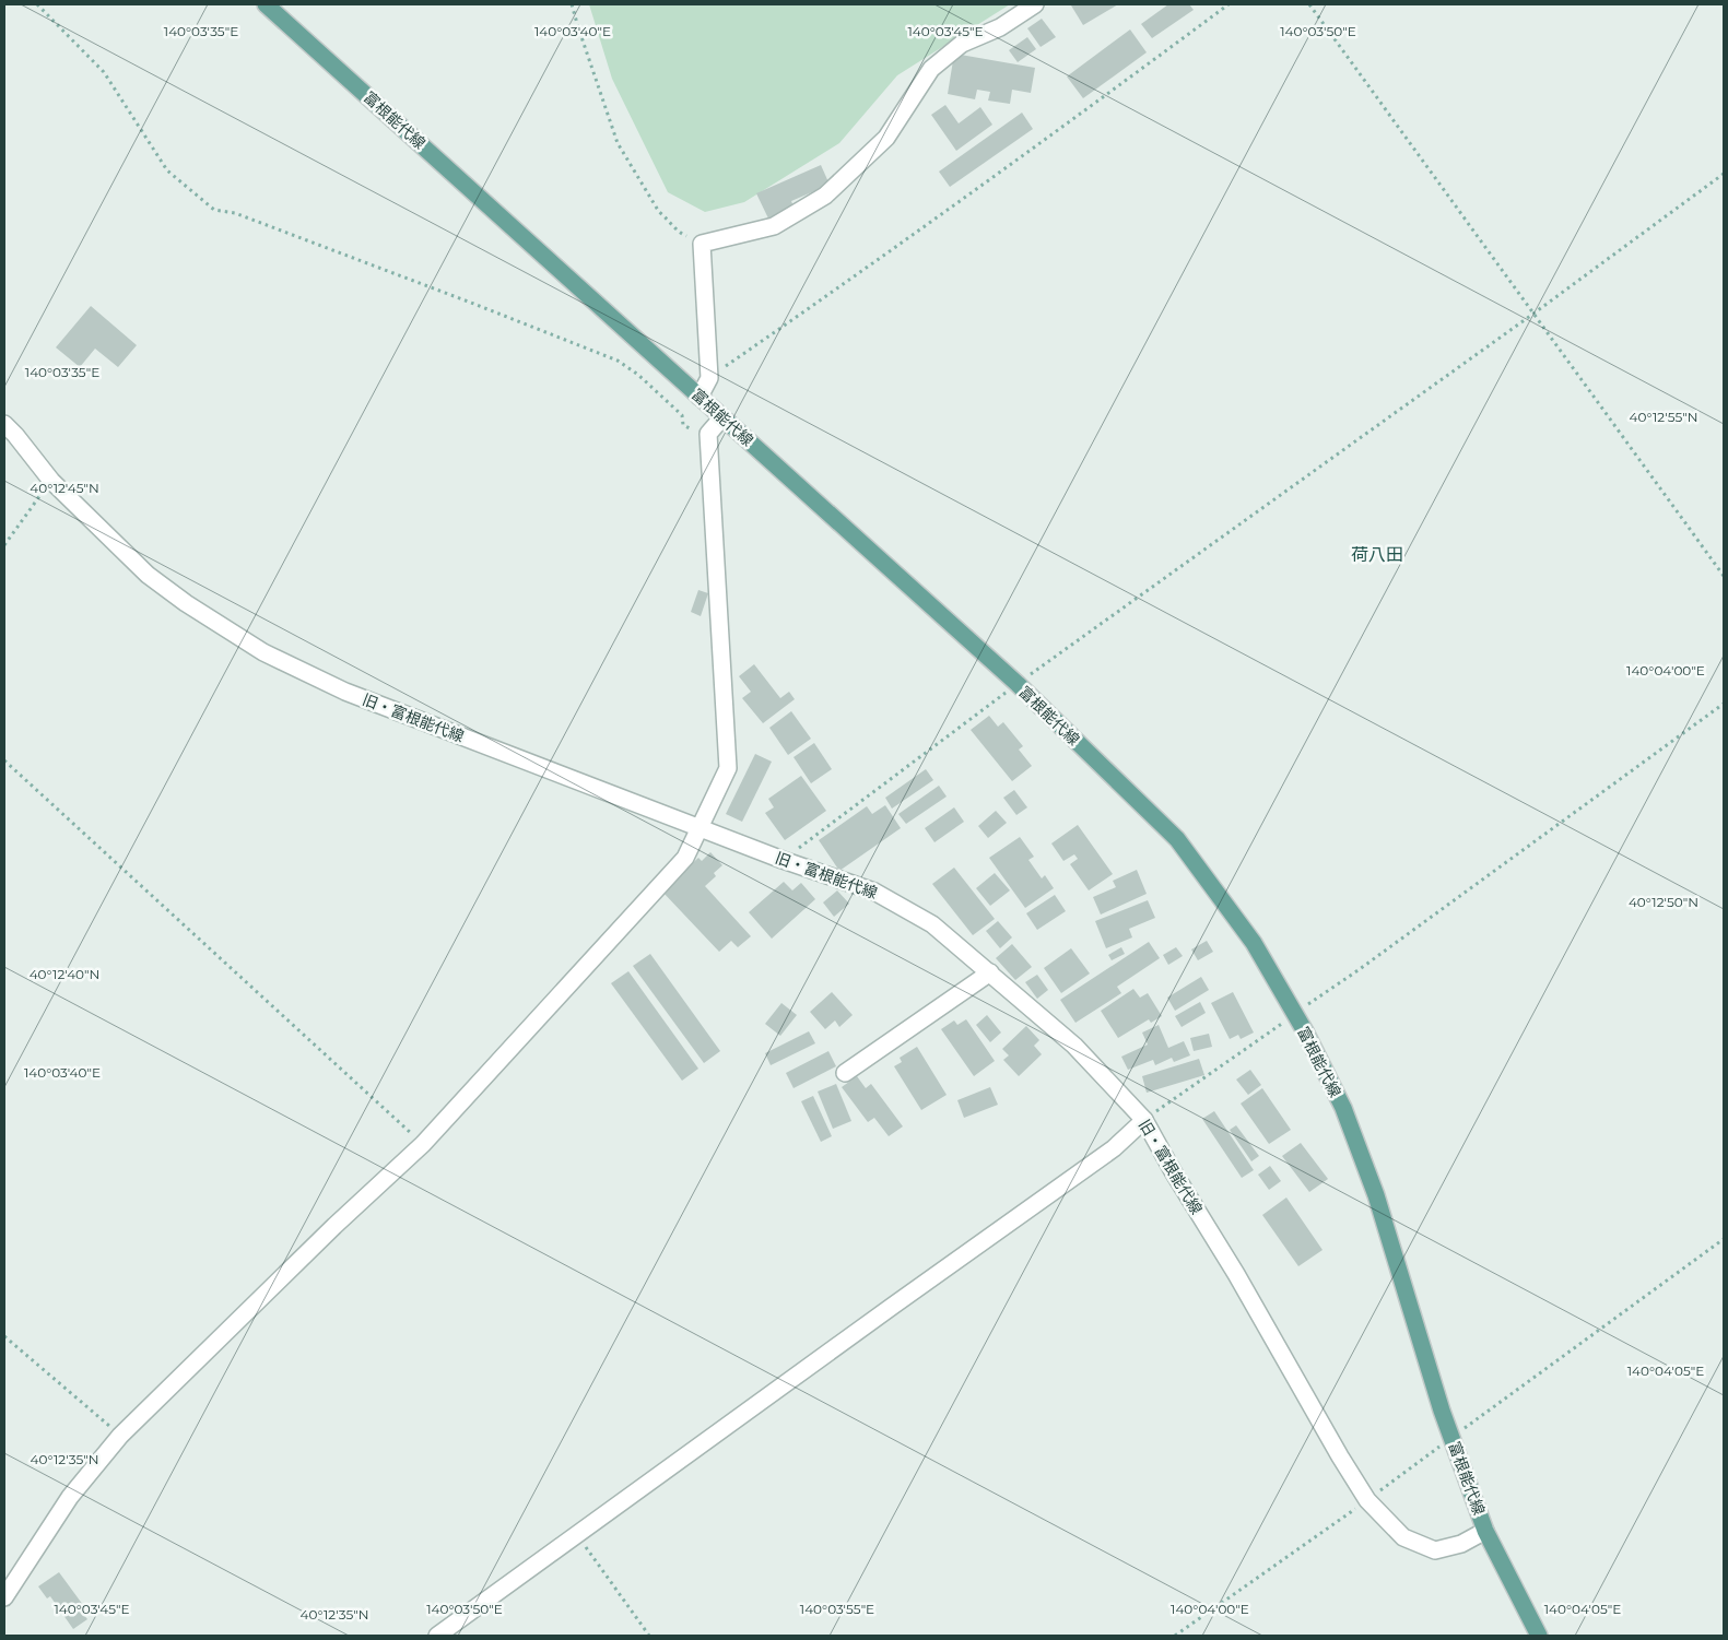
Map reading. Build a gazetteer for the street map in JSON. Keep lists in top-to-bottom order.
{
  "streets": {
    "main road": ["富根能代線"],
    "street": ["旧・富根能代線"]
  },
  "crossings": [
    ["富根能代線", "旧・富根能代線"]
  ],
  "districts": ["荷八田"],
  "coordinates": [
    "140°03'35\"E",
    "140°03'40\"E",
    "140°03'45\"E",
    "140°03'50\"E",
    "40°12'55\"N",
    "40°12'45\"N",
    "140°04'00\"E",
    "40°12'50\"N",
    "40°12'40\"N",
    "140°04'05\"E",
    "40°12'35\"N",
    "140°03'55\"E"
  ]
}
